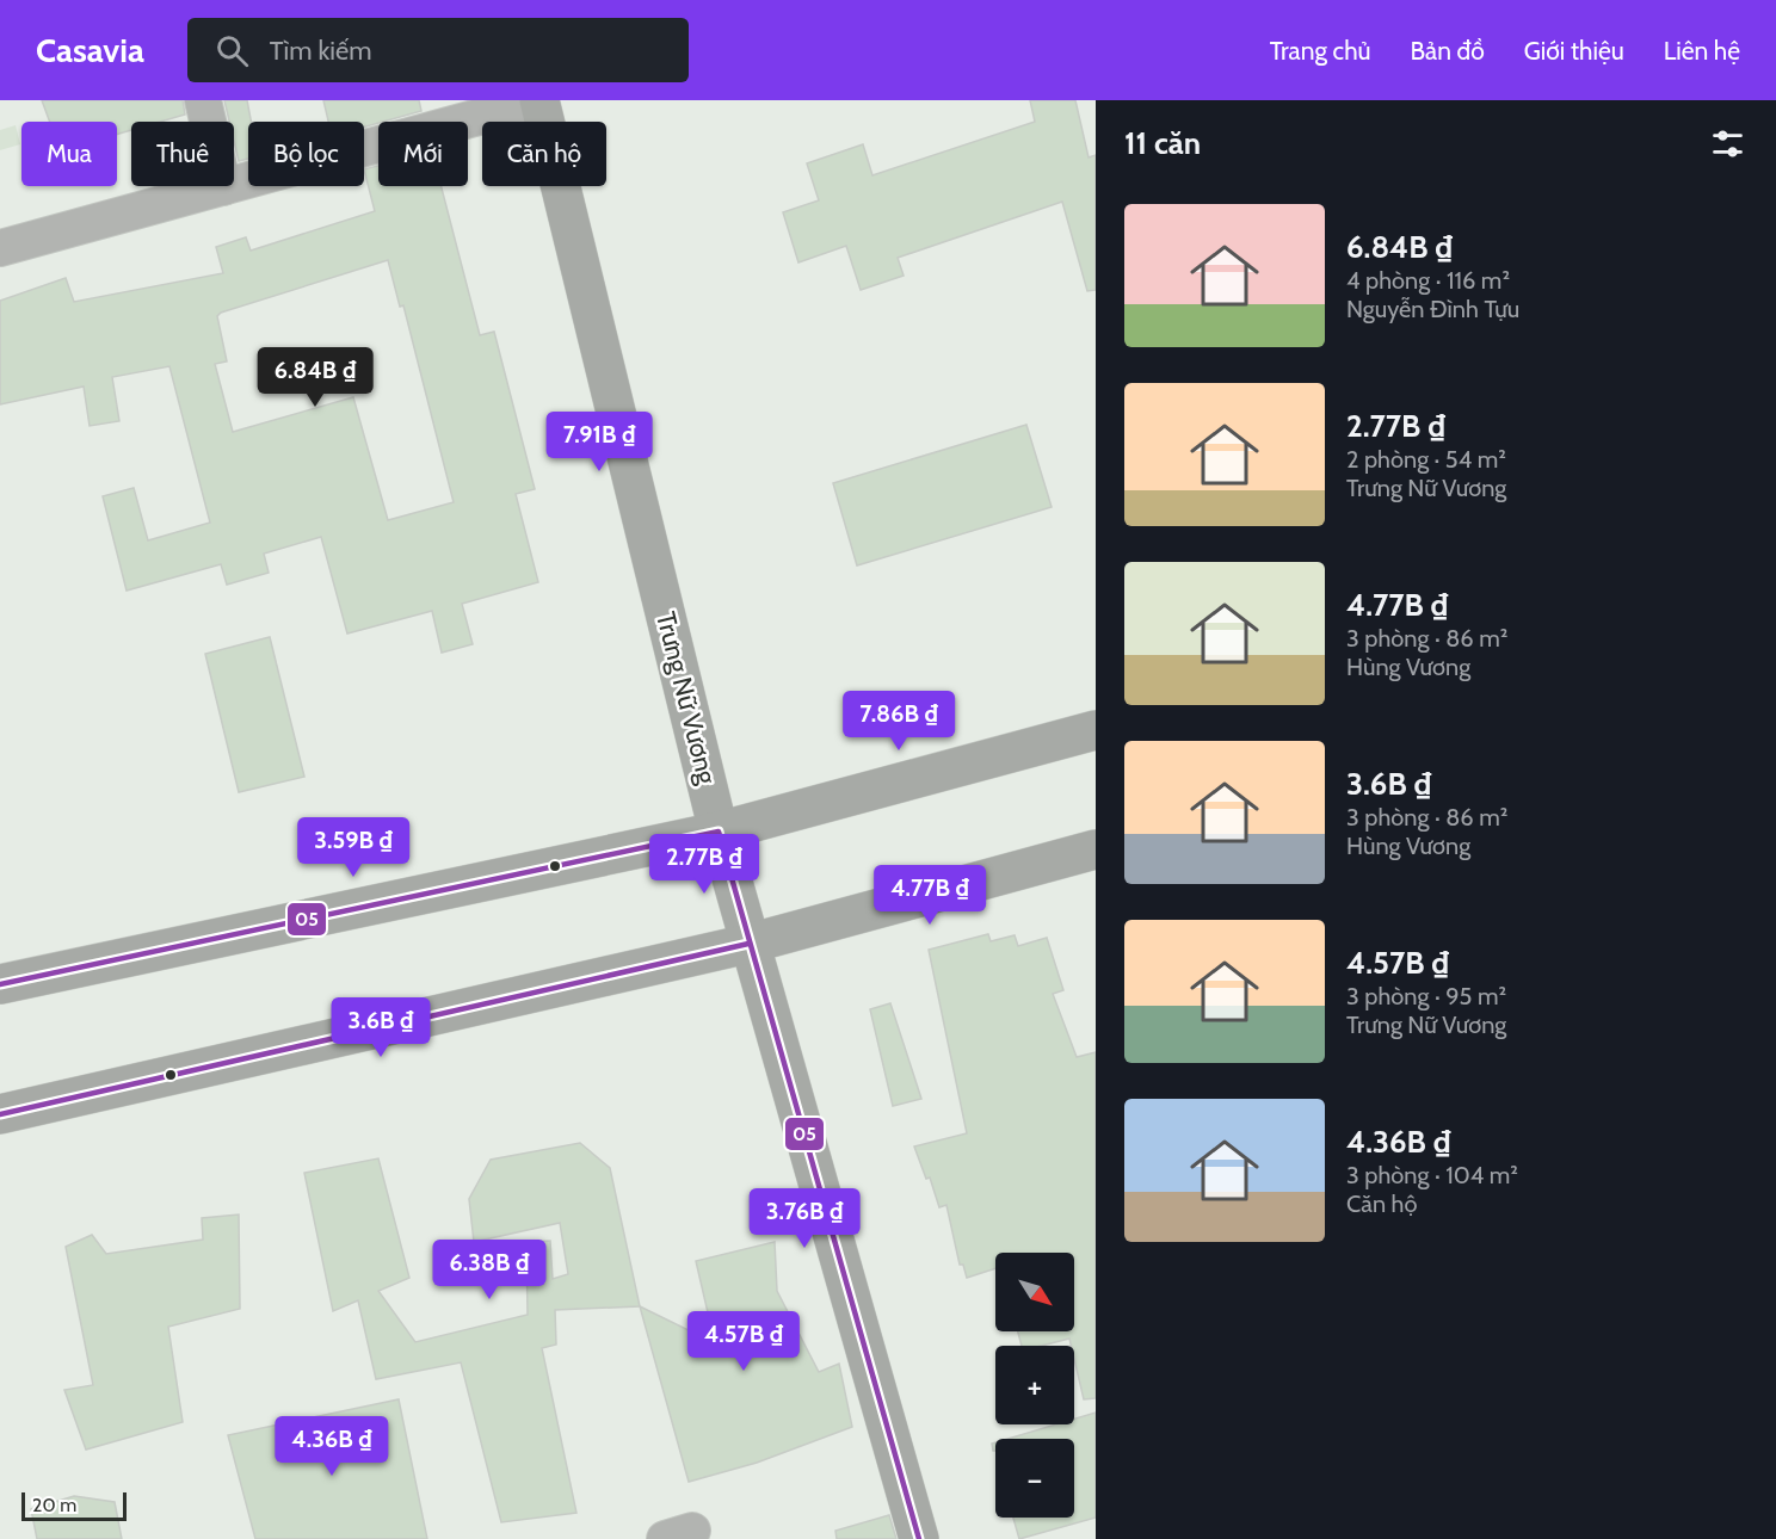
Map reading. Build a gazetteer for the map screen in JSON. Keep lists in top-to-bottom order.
{
  "streets": {
    "main road": ["Trưng Nữ Vương"]
  },
  "lines": ["transit line 05"],
  "scale_bar": "20 m",
  "north": "bottom right",
  "page": {
    "header": "Casavia",
    "search": "Tìm kiếm",
    "nav": [
      "Trang chủ",
      "Bản đồ",
      "Giới thiệu",
      "Liên hệ"
    ],
    "heading": "11 căn",
    "chip": [
      "Mua",
      "Thuê",
      "Bộ lọc",
      "Mới",
      "Căn hộ"
    ],
    "list": [
      {
        "name": "6.84B ₫",
        "note": "4 phòng · 116 m² · Nguyễn Đình Tựu"
      },
      {
        "name": "2.77B ₫",
        "note": "2 phòng · 54 m² · Trưng Nữ Vương"
      },
      {
        "name": "4.77B ₫",
        "note": "3 phòng · 86 m² · Hùng Vương"
      },
      {
        "name": "3.6B ₫",
        "note": "3 phòng · 86 m² · Hùng Vương"
      },
      {
        "name": "4.57B ₫",
        "note": "3 phòng · 95 m² · Trưng Nữ Vương"
      },
      {
        "name": "4.36B ₫",
        "note": "3 phòng · 104 m² · Căn hộ"
      }
    ],
    "price": [
      "6.84B ₫",
      "7.91B ₫",
      "7.86B ₫",
      "3.59B ₫",
      "2.77B ₫",
      "4.77B ₫",
      "3.6B ₫",
      "3.76B ₫",
      "6.38B ₫",
      "4.57B ₫",
      "4.36B ₫"
    ],
    "map_buttons": ["+", "−"],
    "scale": "20 m"
  }
}
